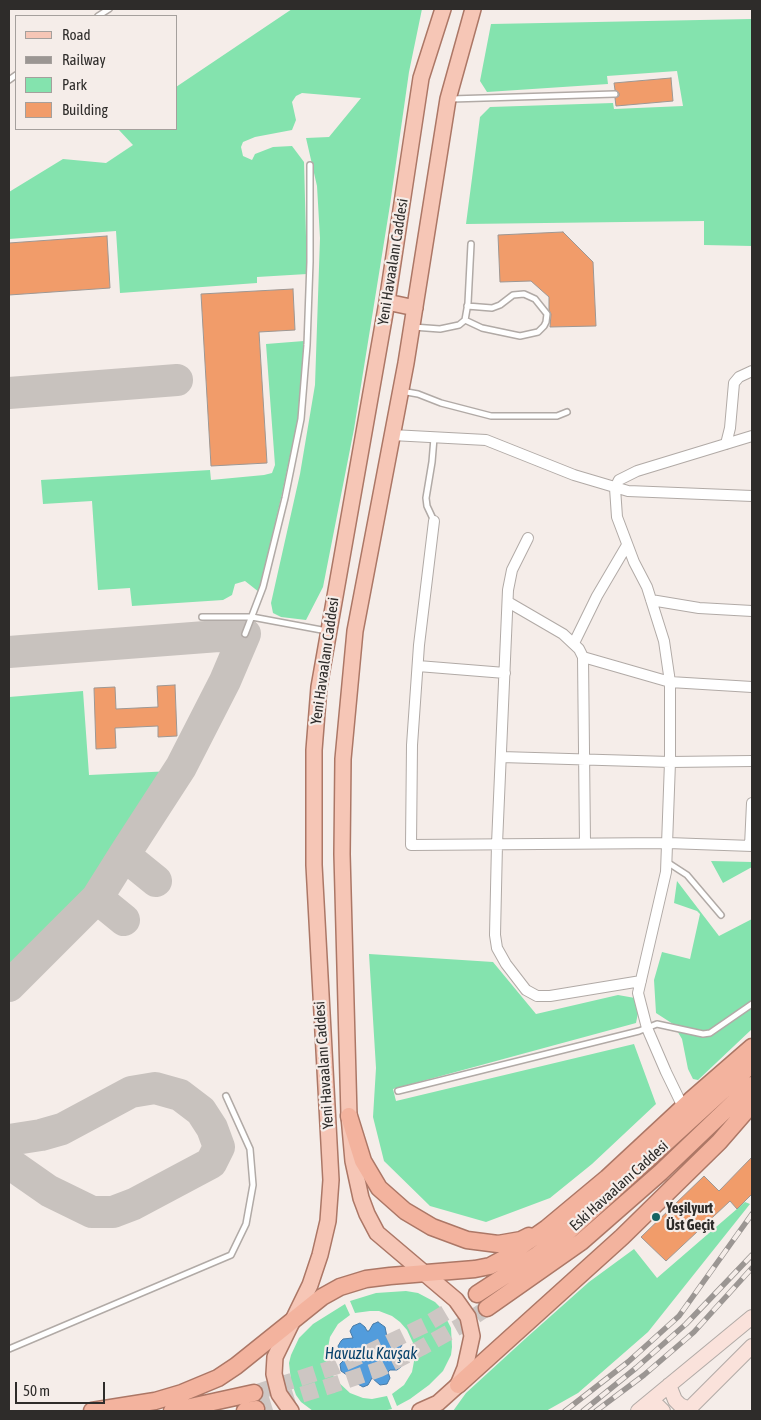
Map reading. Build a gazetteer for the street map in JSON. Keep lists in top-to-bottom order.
{
  "streets": {
    "highway": ["Eski Havaalanı Caddesi"],
    "main road": ["Yeni Havaalanı Caddesi"]
  },
  "water": ["Havuzlu Kavşak"],
  "places": ["Yeşilyurt Üst Geçit"],
  "legend": [
    "Road",
    "Railway",
    "Park",
    "Building"
  ],
  "scale_bar": "50 m"
}
